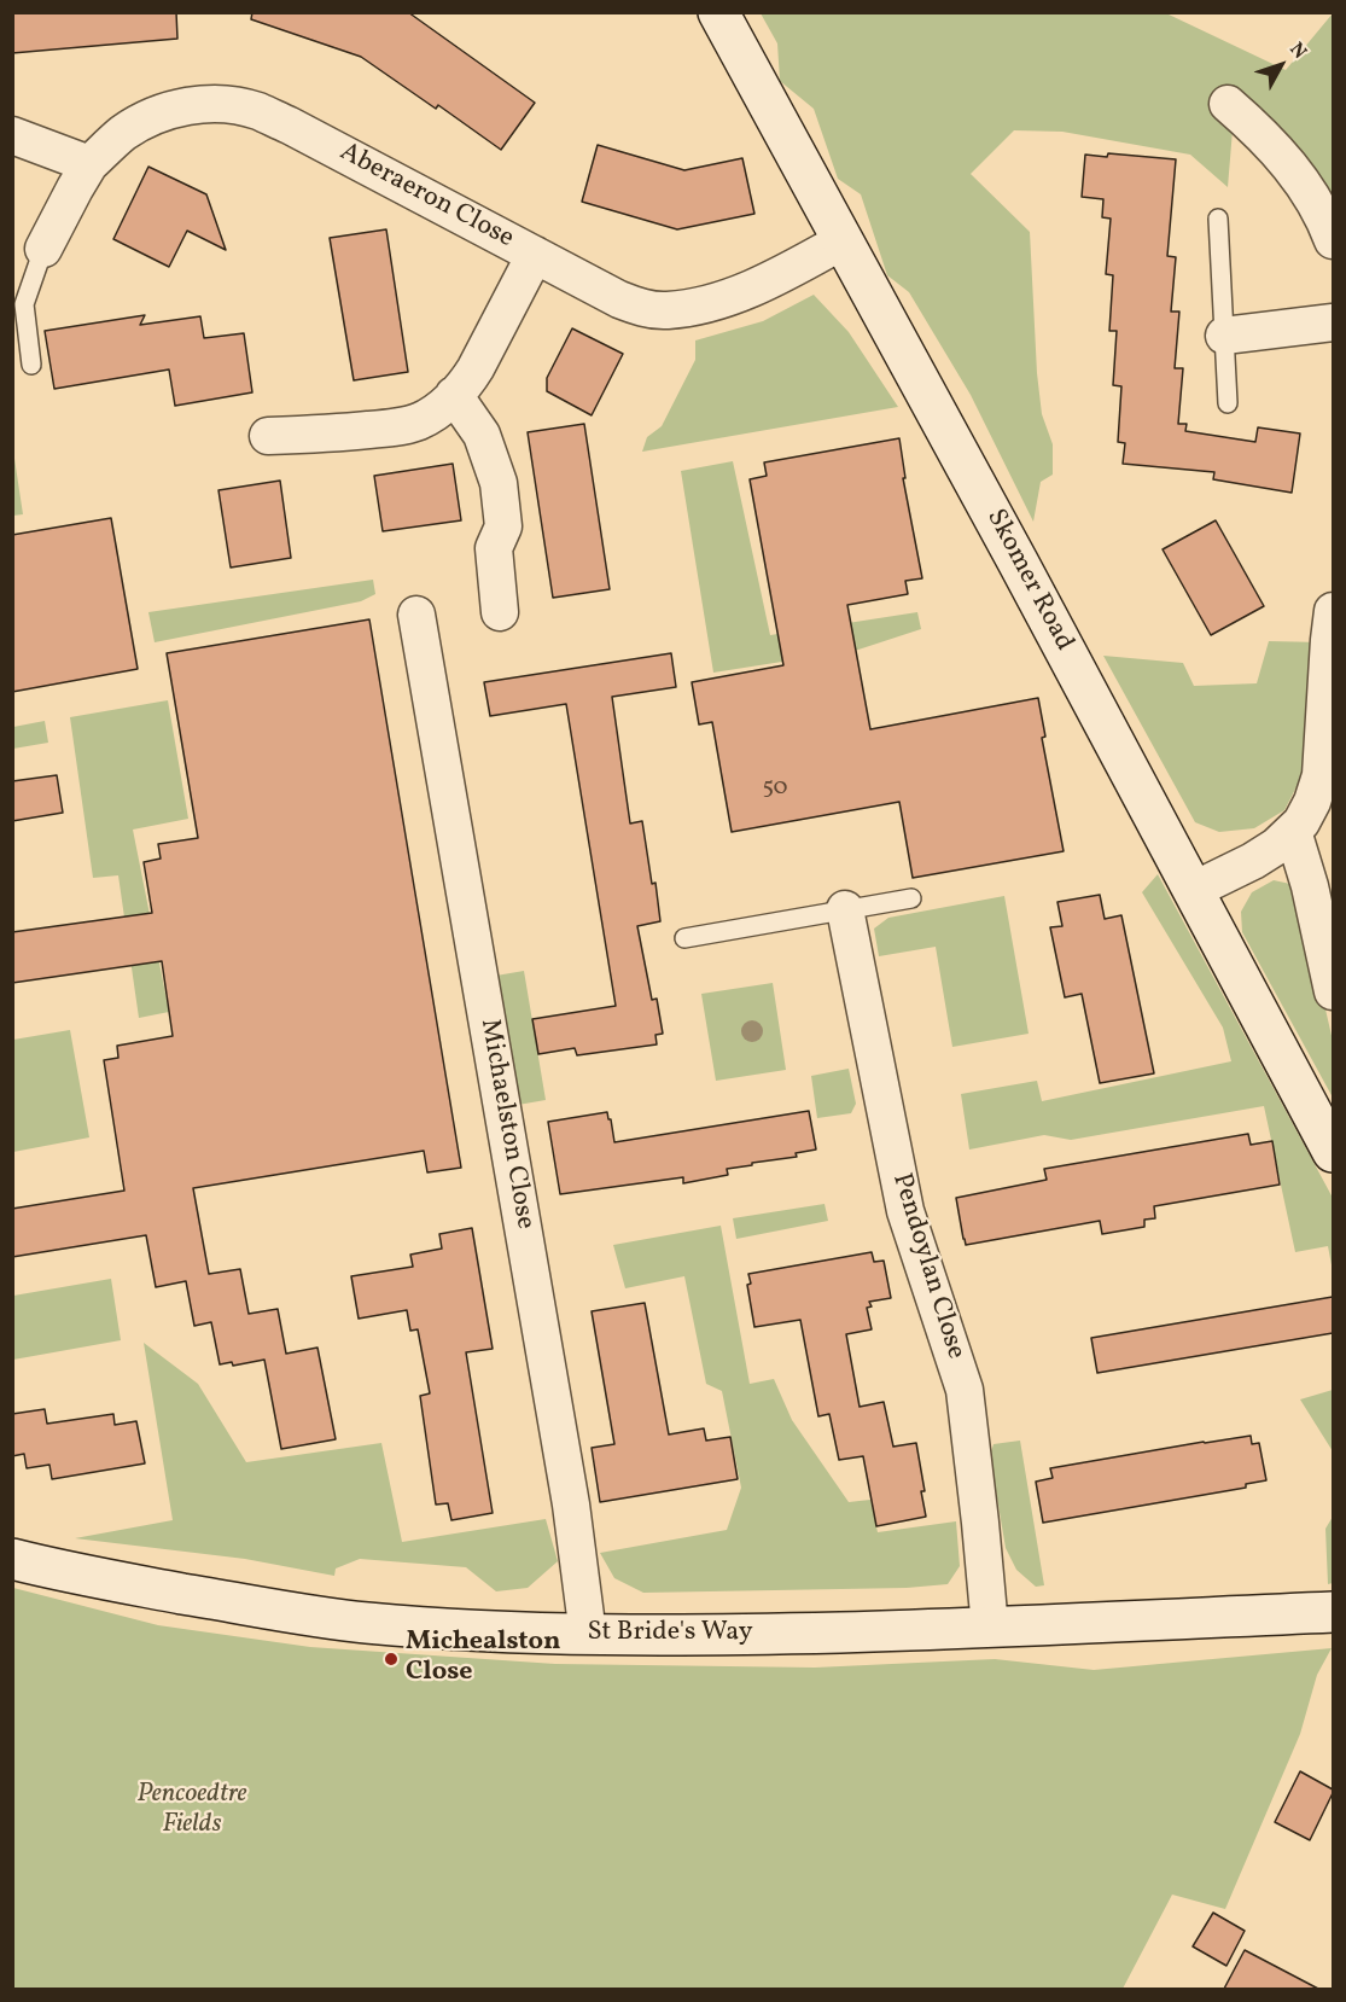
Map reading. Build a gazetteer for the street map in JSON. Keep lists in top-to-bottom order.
{
  "streets": {
    "street": [
      "Aberaeron Close",
      "Skomer Road",
      "Michaelston Close",
      "Pendoylan Close",
      "St Bride's Way"
    ]
  },
  "crossings": [
    ["Aberaeron Close", "Skomer Road"],
    ["Michaelston Close", "St Bride's Way"],
    ["Pendoylan Close", "St Bride's Way"]
  ],
  "parks": ["Pencoedtre Fields"],
  "places": ["Michealston Close"],
  "house_numbers": ["50"],
  "north": "top right"
}
